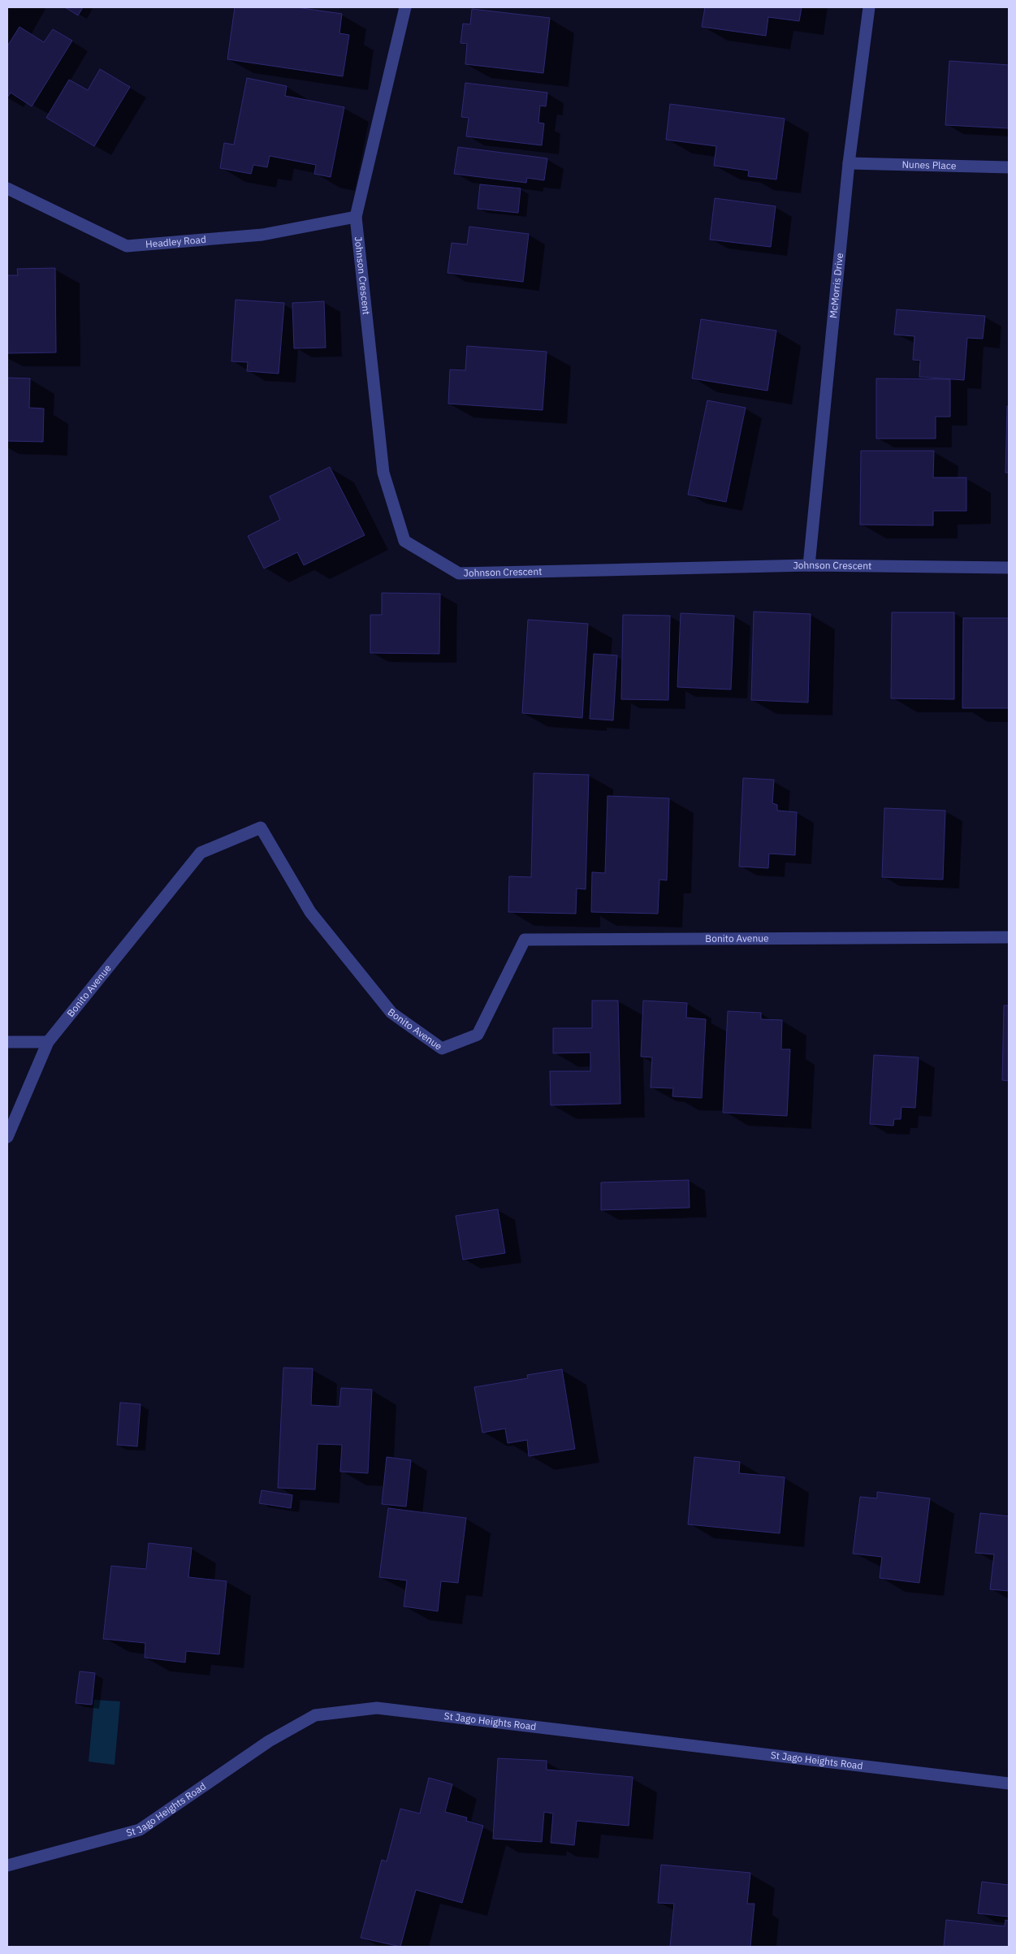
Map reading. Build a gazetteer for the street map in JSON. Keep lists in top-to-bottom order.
{
  "streets": {
    "street": [
      "Nunes Place",
      "Headley Road",
      "Johnson Crescent",
      "McMorris Drive",
      "Bonito Avenue",
      "St Jago Heights Road"
    ]
  },
  "crossings": [
    ["Nunes Place", "McMorris Drive"],
    ["Headley Road", "Johnson Crescent"],
    ["Johnson Crescent", "McMorris Drive"]
  ]
}
